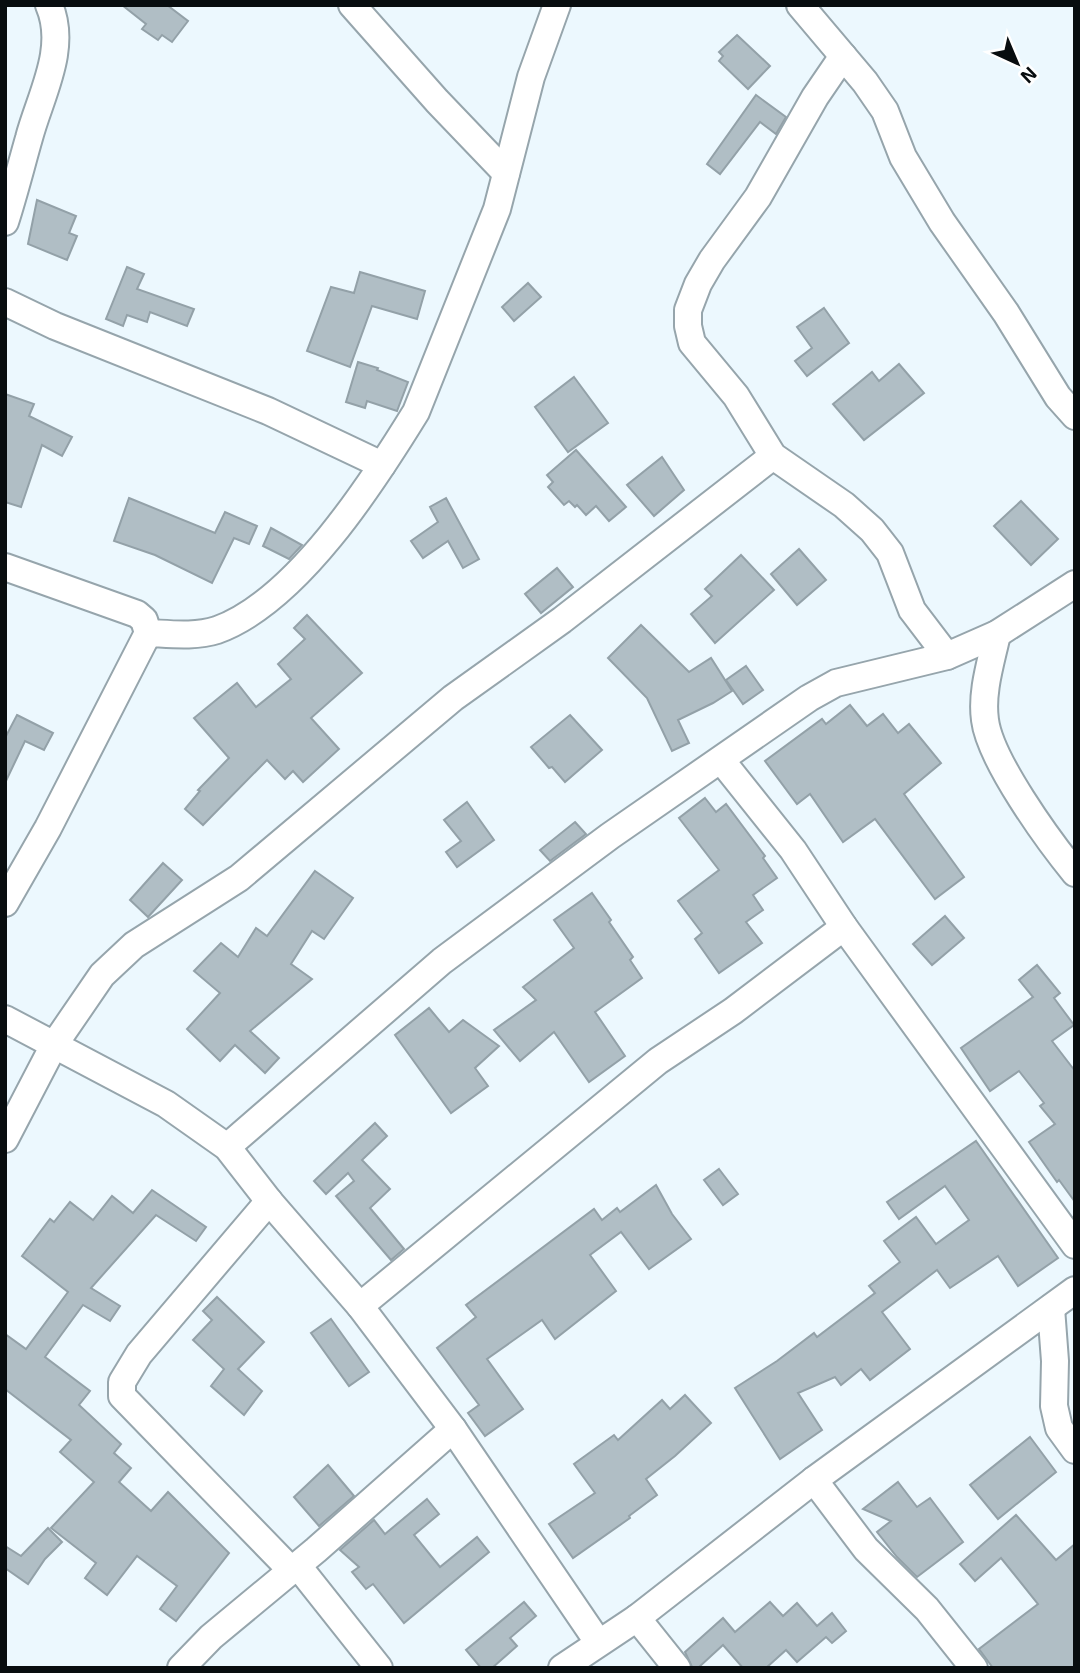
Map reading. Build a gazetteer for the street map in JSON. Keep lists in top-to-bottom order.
{
  "north": "bottom right"
}
